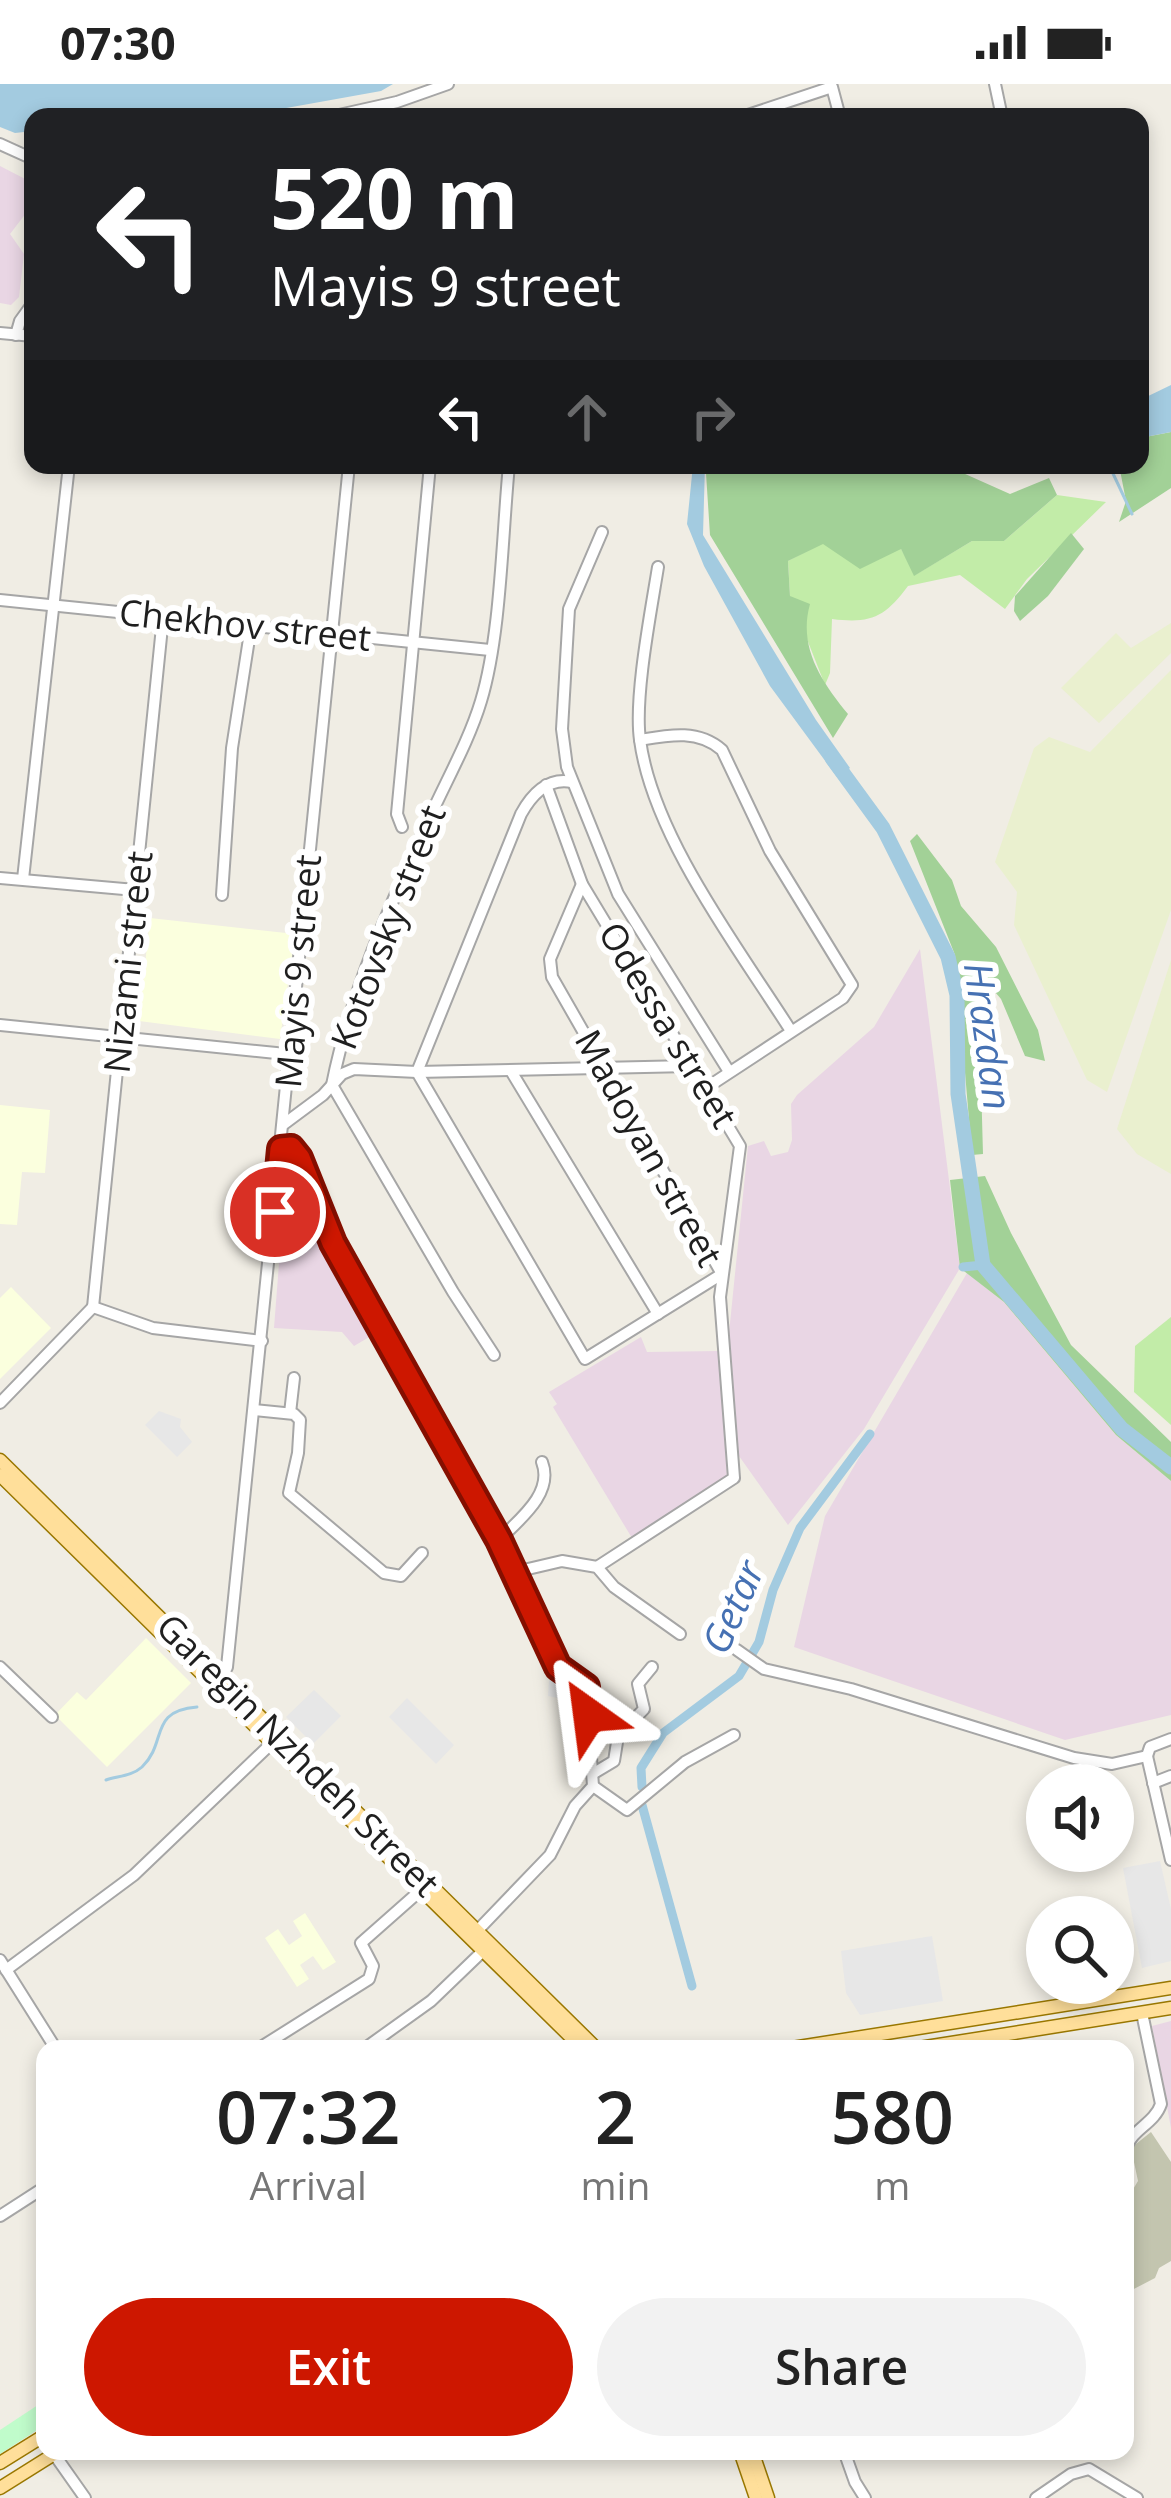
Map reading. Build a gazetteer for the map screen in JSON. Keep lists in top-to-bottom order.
{
  "streets": {
    "main road": ["Garegin Nzhdeh Street"],
    "street": [
      "Chekhov street",
      "Kotovsky street",
      "Nizami street",
      "Mayis 9 street",
      "Odessa street",
      "Madoyan street"
    ]
  },
  "crossings": [
    ["Chekhov street", "Kotovsky street"],
    ["Chekhov street", "Nizami street"],
    ["Chekhov street", "Mayis 9 street"],
    ["Mayis 9 street", "Garegin Nzhdeh Street"],
    ["Odessa street", "Madoyan street"]
  ],
  "water": ["Hrazdan", "Getar"],
  "page": {
    "status": "07:30",
    "turn": ["520 m", "Mayis 9 street"],
    "eta": [
      "07:32",
      "Arrival",
      "2",
      "min",
      "580",
      "m"
    ],
    "buttons": ["Exit", "Share"]
  }
}
